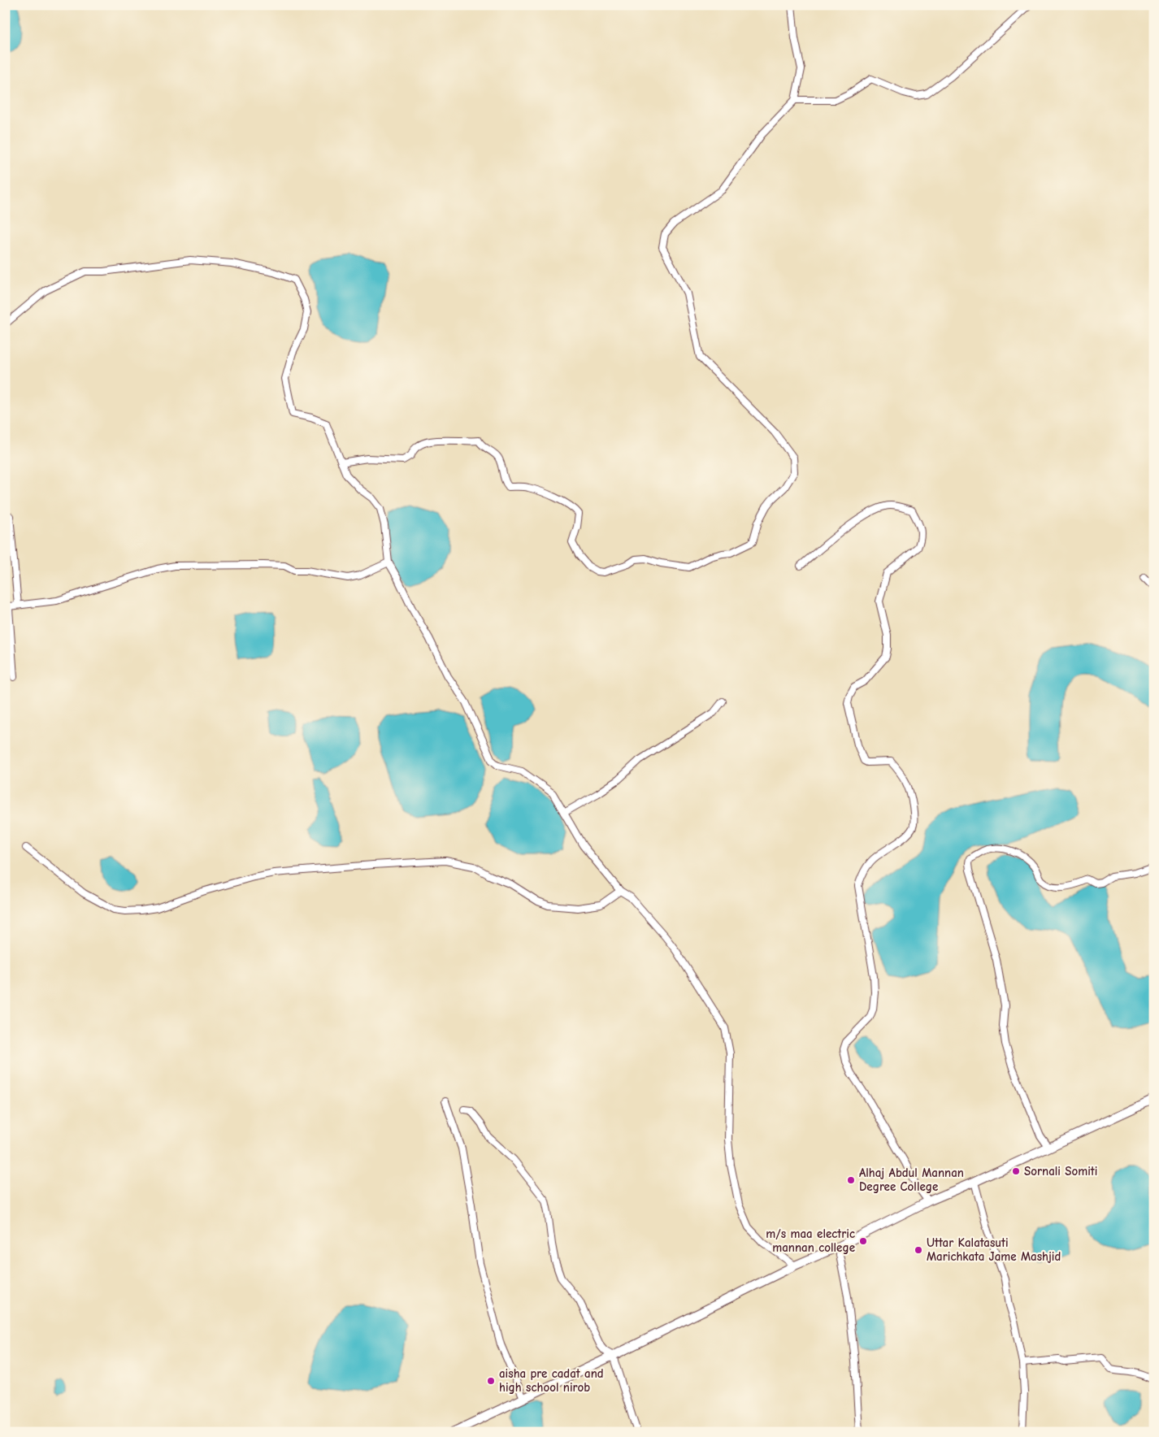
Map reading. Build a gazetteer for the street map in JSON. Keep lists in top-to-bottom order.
{
  "places": [
    "Sornali Somiti",
    "Alhaj Abdul Mannan Degree College",
    "m/s maa electric mannan college",
    "Uttar Kalatasuti Marichkata Jame Mashjid",
    "aisha pre cadat and high school nirob"
  ]
}
